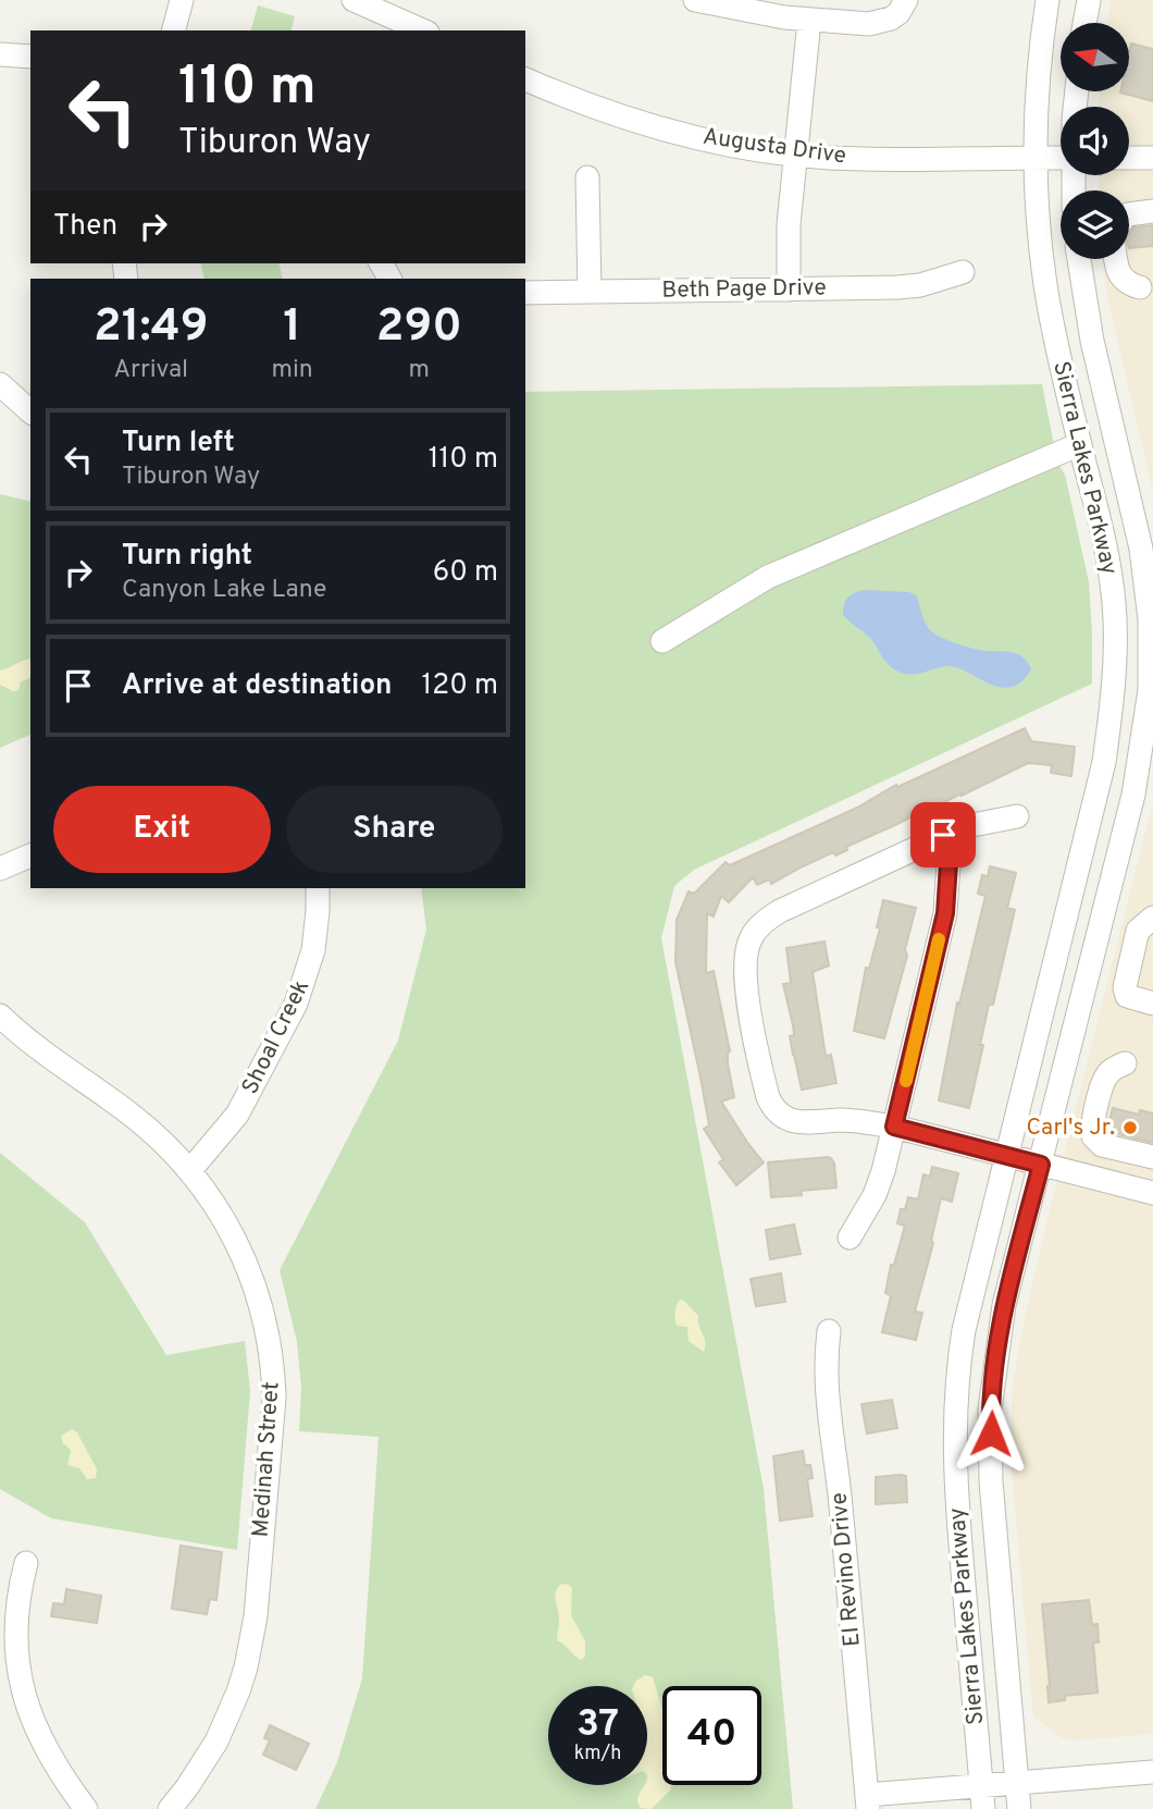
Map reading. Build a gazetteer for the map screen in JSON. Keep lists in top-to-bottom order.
{
  "streets": {
    "street": [
      "Augusta Drive",
      "Beth Page Drive",
      "Sierra Lakes Parkway",
      "Shoal Creek",
      "Medinah Street",
      "El Revino Drive"
    ]
  },
  "crossings": [
    ["Augusta Drive", "Sierra Lakes Parkway"],
    ["Shoal Creek", "Medinah Street"]
  ],
  "places": ["Carl's Jr."],
  "north": "left",
  "page": {
    "turn": ["110 m", "Tiburon Way"],
    "then": "Then",
    "eta": [
      "21:49",
      "Arrival",
      "1",
      "min",
      "290",
      "m"
    ],
    "list": [
      {
        "name": "Turn left",
        "note": "Tiburon Way",
        "value": "110 m"
      },
      {
        "name": "Turn right",
        "note": "Canyon Lake Lane",
        "value": "60 m"
      },
      {
        "name": "Arrive at destination",
        "value": "120 m"
      }
    ],
    "buttons": ["Exit", "Share"],
    "speed": "37 km/h",
    "limit": "40"
  }
}
